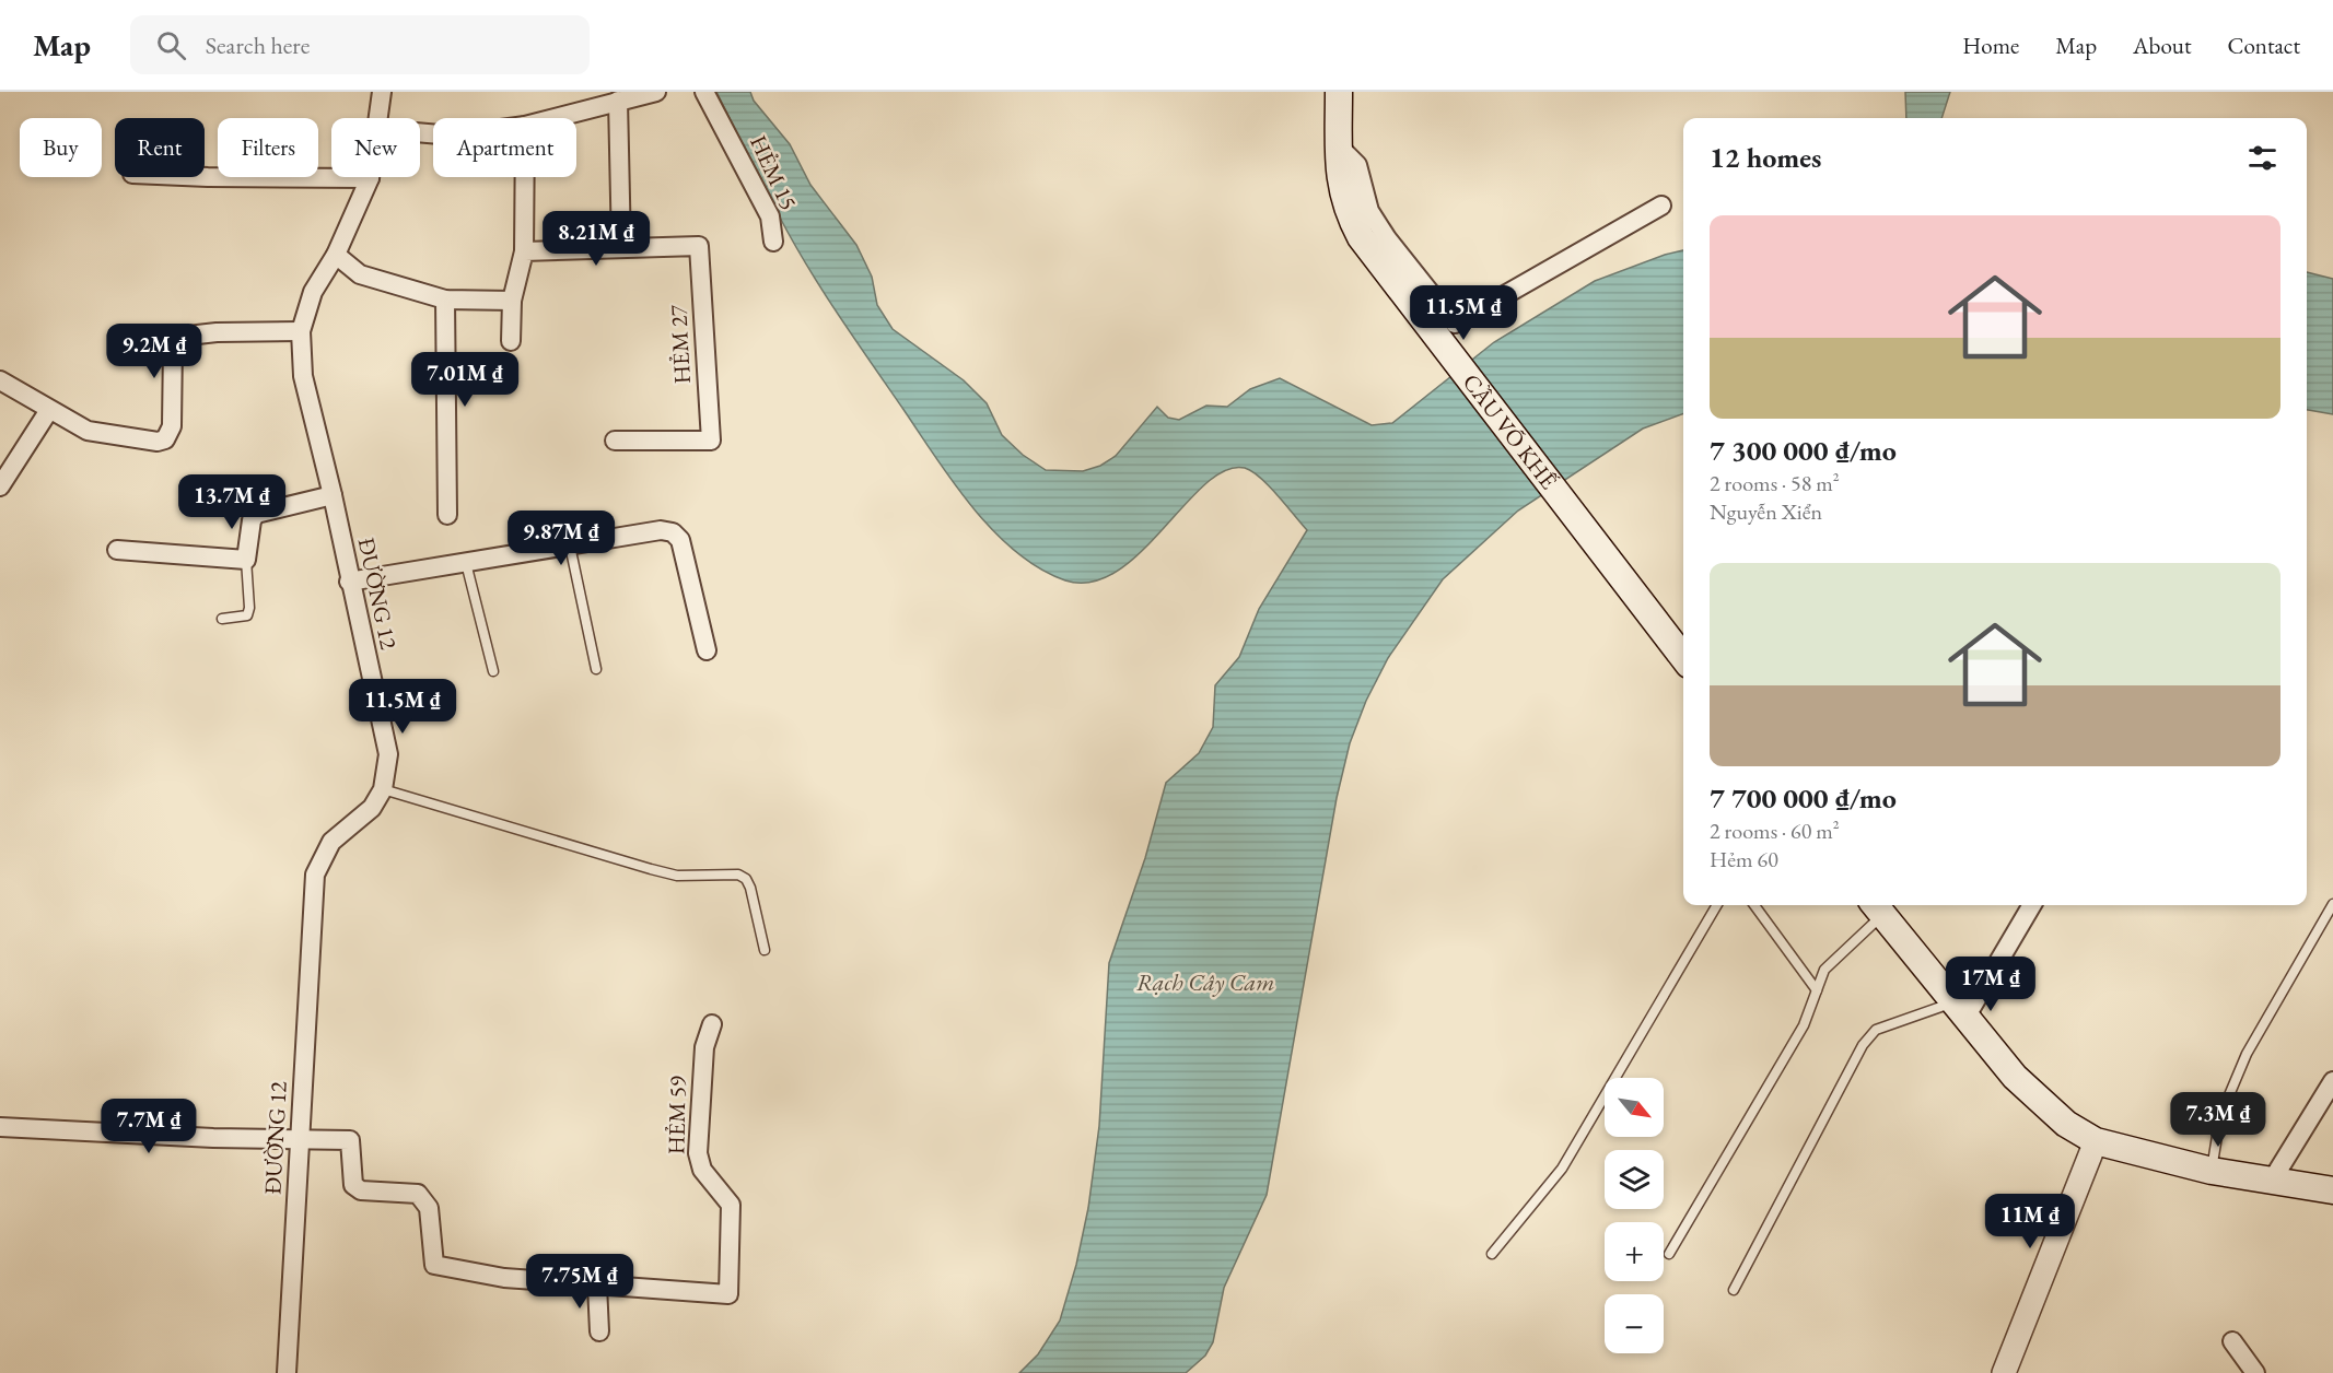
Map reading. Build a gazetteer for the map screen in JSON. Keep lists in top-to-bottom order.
{
  "streets": {
    "main road": ["CẦU VÕ KHẾ"],
    "street": [
      "HẺM 15",
      "HẺM 27",
      "ĐƯỜNG 12",
      "HẺM 59"
    ]
  },
  "crossings": [
    ["ĐƯỜNG 12", "HẺM 59"]
  ],
  "water": ["Rạch Cây Cam"],
  "north": "bottom right",
  "page": {
    "header": "Map",
    "search": "Search here",
    "nav": [
      "Home",
      "Map",
      "About",
      "Contact"
    ],
    "chip": [
      "Buy",
      "Rent",
      "Filters",
      "New",
      "Apartment"
    ],
    "heading": "12 homes",
    "list": [
      {
        "name": "7 300 000 ₫/mo",
        "note": "2 rooms · 58 m² · Nguyễn Xiển"
      },
      {
        "name": "7 700 000 ₫/mo",
        "note": "2 rooms · 60 m² · Hẻm 60"
      }
    ],
    "price": [
      "8.21M ₫",
      "11.5M ₫",
      "9.2M ₫",
      "7.01M ₫",
      "13.7M ₫",
      "9.87M ₫",
      "11.5M ₫",
      "17M ₫",
      "7.3M ₫",
      "7.7M ₫",
      "11M ₫",
      "7.75M ₫"
    ],
    "map_buttons": ["+", "−"]
  }
}
